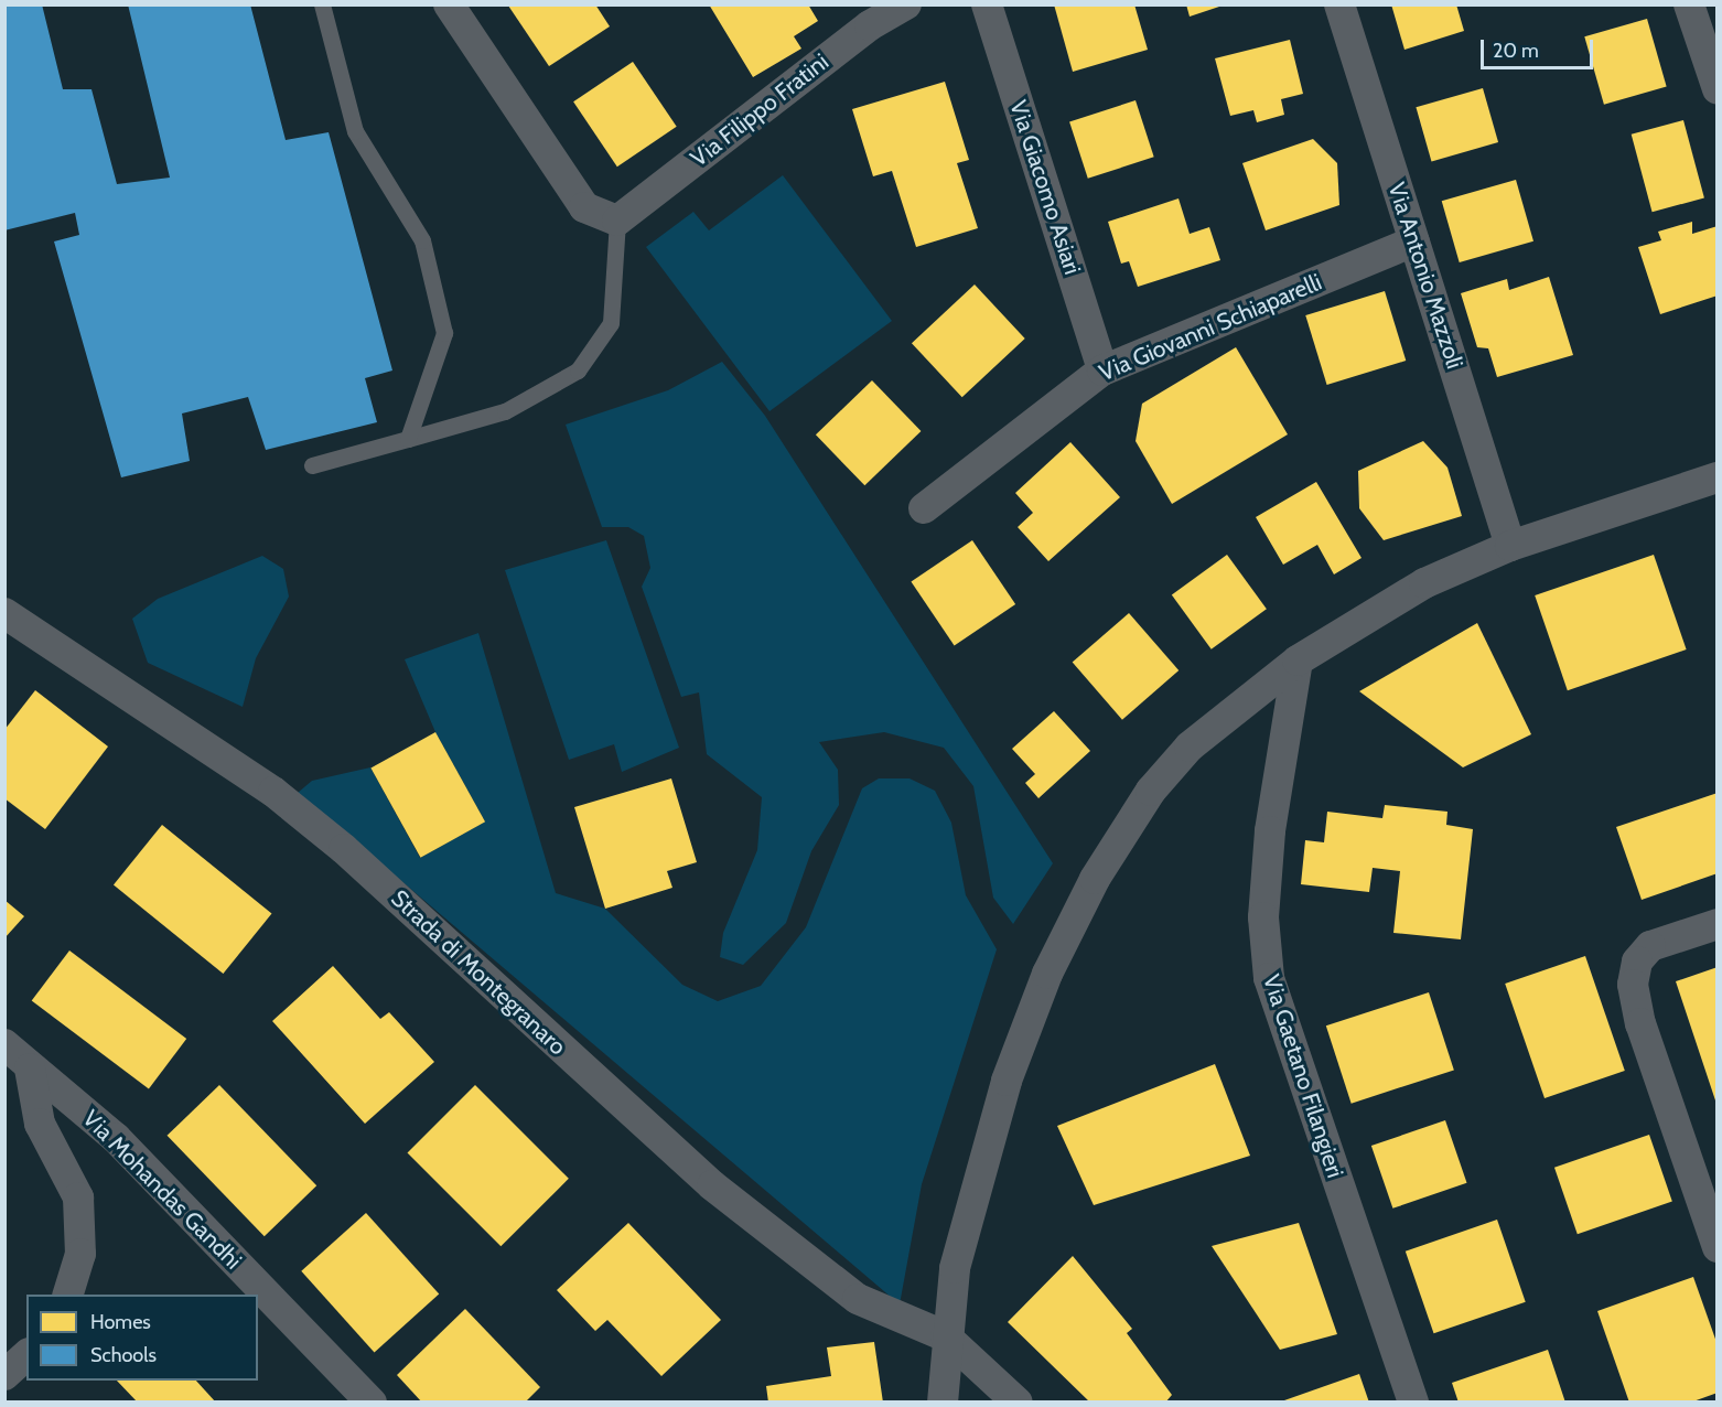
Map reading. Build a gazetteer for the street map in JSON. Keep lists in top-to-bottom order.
{
  "streets": {
    "street": [
      "Via Filippo Fratini",
      "Via Giacomo Asiari",
      "Via Antonio Mazzoli",
      "Via Giovanni Schiaparelli",
      "Strada di Montegranaro",
      "Via Gaetano Filangieri",
      "Via Mohandas Gandhi"
    ]
  },
  "crossings": [
    ["Via Giacomo Asiari", "Via Giovanni Schiaparelli"],
    ["Via Antonio Mazzoli", "Via Giovanni Schiaparelli"]
  ],
  "legend": ["Homes", "Schools"],
  "scale_bar": "20 m"
}
